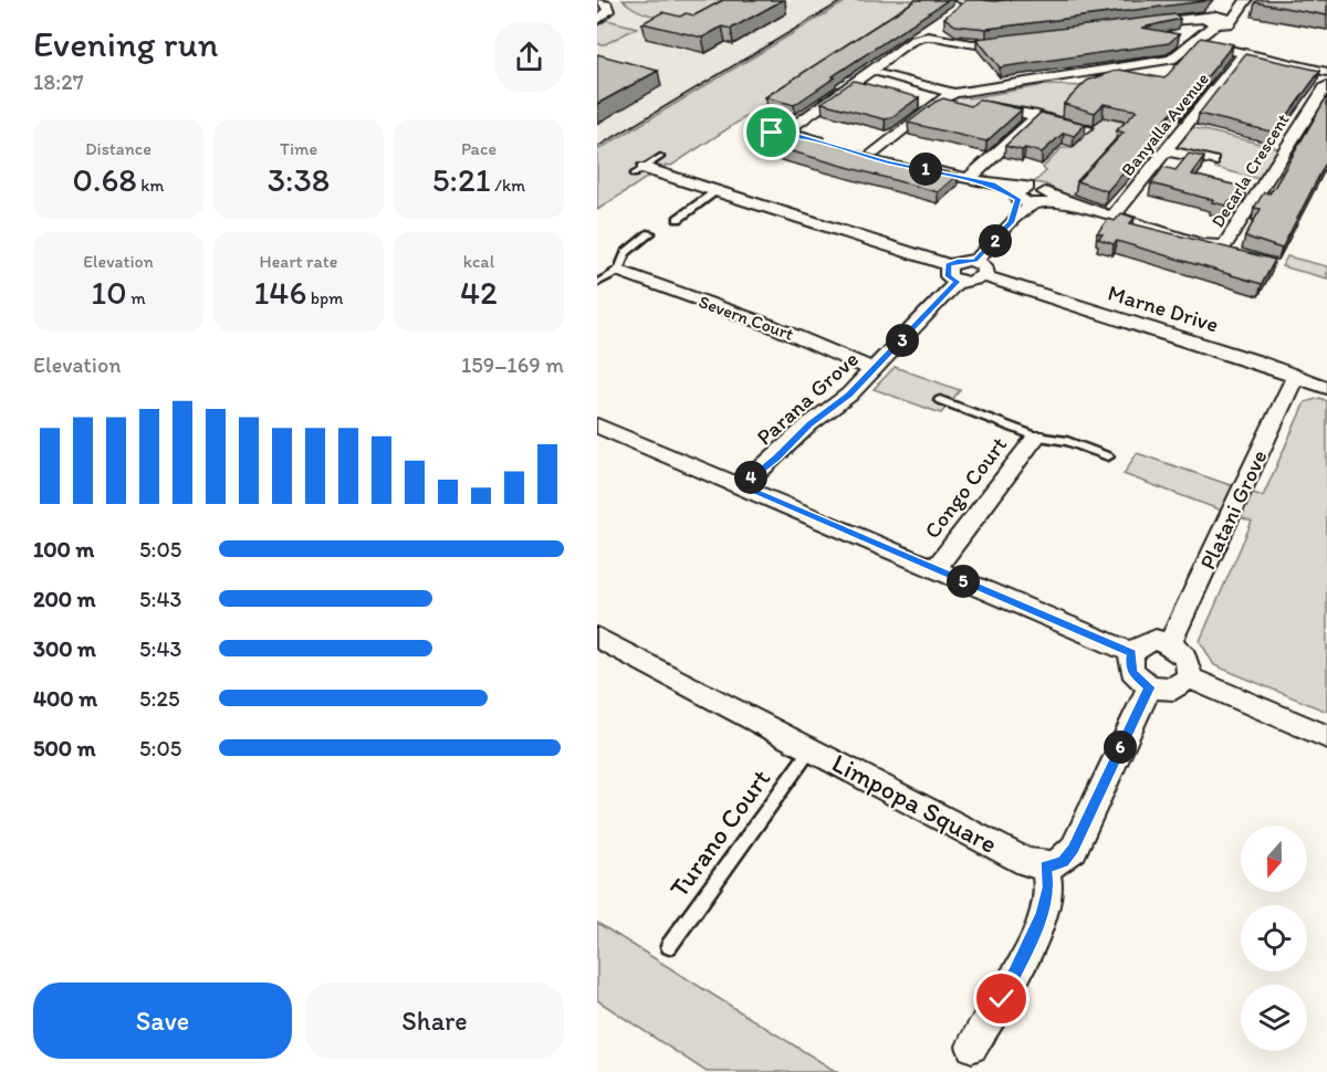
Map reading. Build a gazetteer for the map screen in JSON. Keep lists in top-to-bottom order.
{
  "streets": {
    "street": [
      "Banyalla Avenue",
      "Decarla Crescent",
      "Marne Drive",
      "Severn Court",
      "Parana Grove",
      "Congo Court",
      "Platani Grove",
      "Limpopa Square"
    ],
    "lane": ["Turano Court"]
  },
  "crossings": [
    ["Banyalla Avenue", "Decarla Crescent"],
    ["Marne Drive", "Platani Grove"],
    ["Severn Court", "Parana Grove"],
    ["Limpopa Square", "Turano Court"]
  ],
  "north": "bottom",
  "page": {
    "heading": ["Evening run", "18:27"],
    "stats": [
      ["Distance", "0.68 km"],
      ["Time", "3:38"],
      ["Pace", "5:21 /km"],
      ["Elevation", "10 m"],
      ["Heart rate", "146 bpm"],
      ["kcal", "42"]
    ],
    "pins": [
      "1",
      "2",
      "3",
      "4",
      "5",
      "6"
    ],
    "chart": ["Elevation", "159–169 m"],
    "list": [
      {
        "name": "100 m",
        "note": "5:05"
      },
      {
        "name": "200 m",
        "note": "5:43"
      },
      {
        "name": "300 m",
        "note": "5:43"
      },
      {
        "name": "400 m",
        "note": "5:25"
      },
      {
        "name": "500 m",
        "note": "5:05"
      }
    ],
    "buttons": ["Save", "Share"]
  }
}
